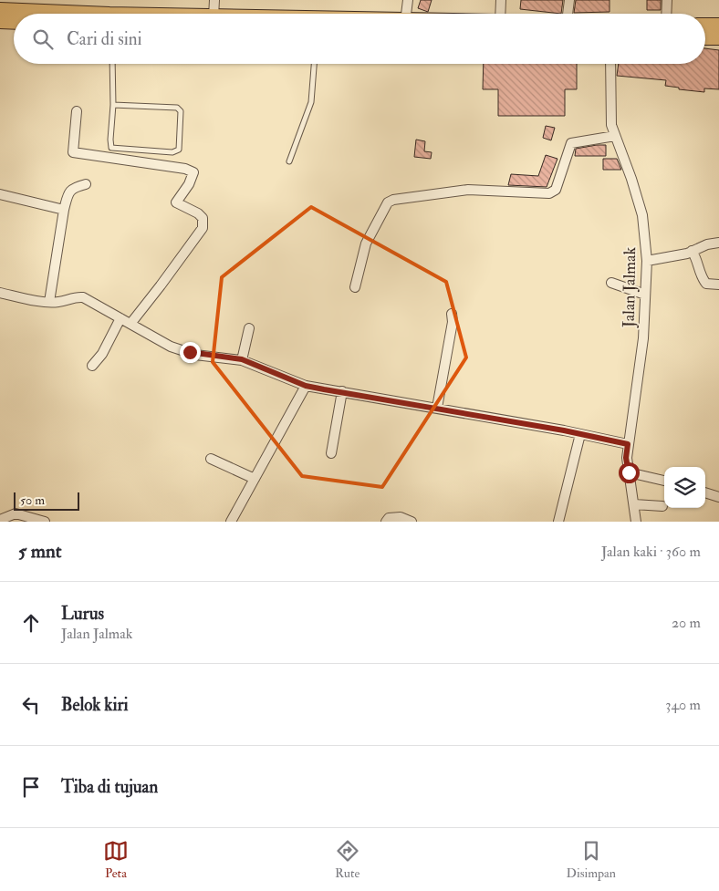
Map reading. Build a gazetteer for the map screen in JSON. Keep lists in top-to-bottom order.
{
  "streets": {
    "street": ["Jalan Jalmak"]
  },
  "scale_bar": "50 m",
  "page": {
    "search": "Cari di sini",
    "scale": "50 m",
    "heading": ["5 mnt", "Jalan kaki · 360 m"],
    "list": [
      ["Lurus", "Jalan Jalmak", "20 m"],
      ["Belok kiri", "340 m"],
      "Tiba di tujuan"
    ],
    "nav": ["Peta", "Rute", "Disimpan"]
  }
}
